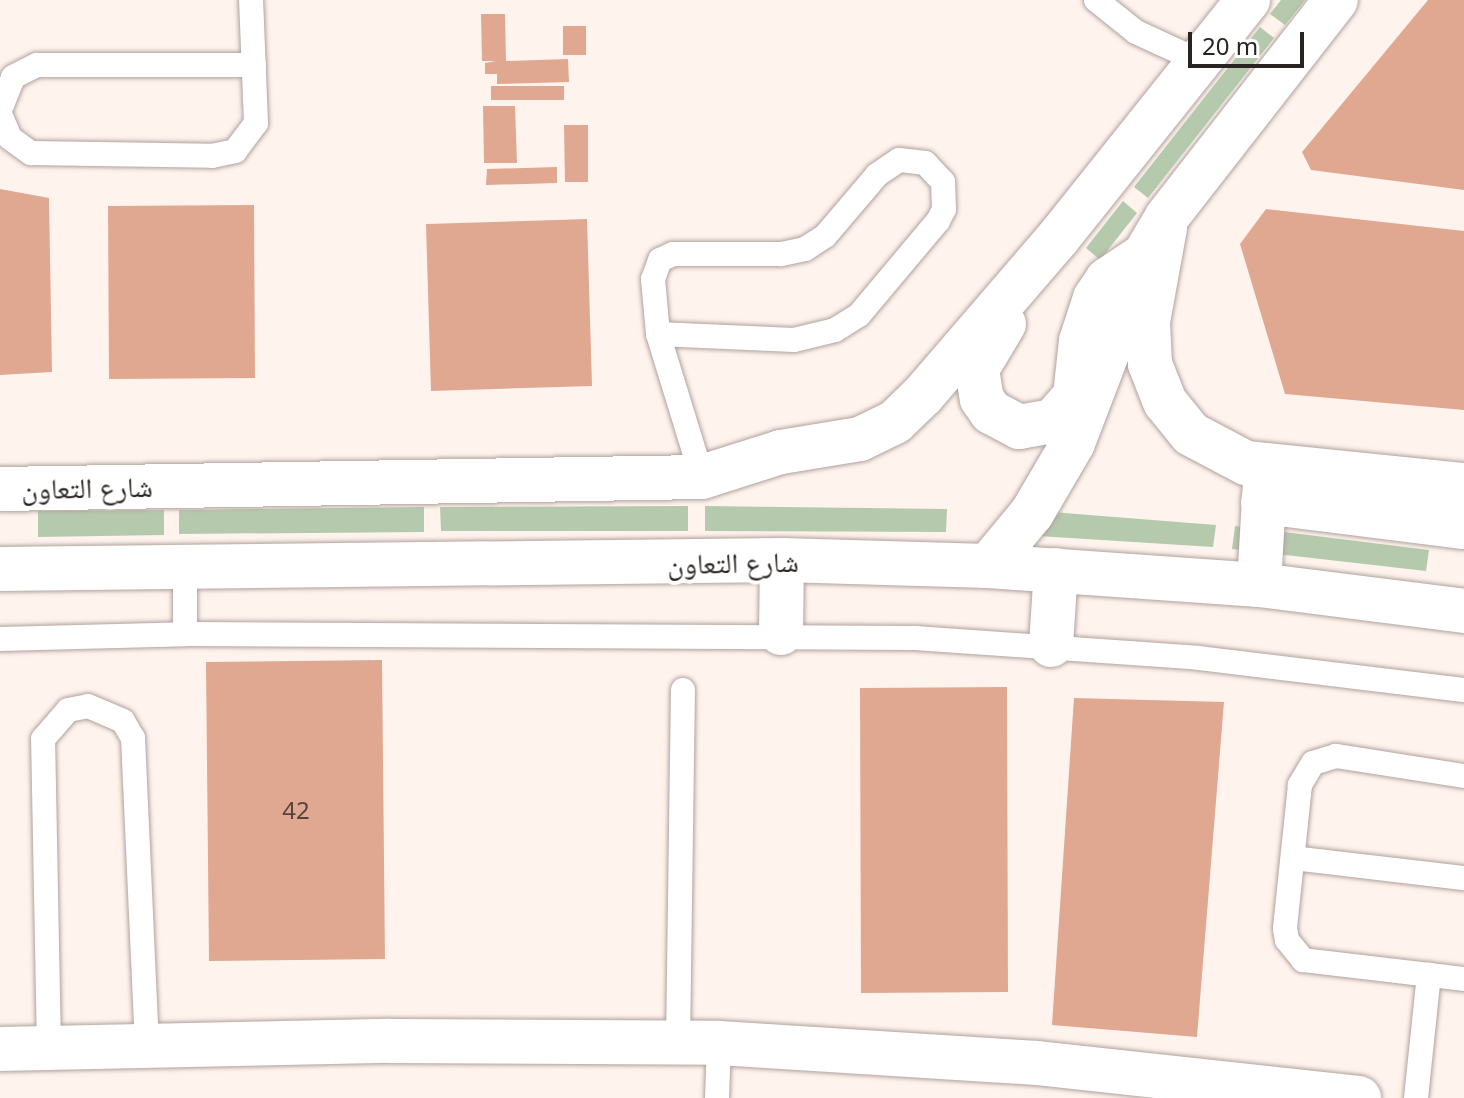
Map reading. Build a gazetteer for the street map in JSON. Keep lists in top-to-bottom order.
{
  "streets": {
    "main road": ["شارع التعاون"]
  },
  "house_numbers": ["42"],
  "scale_bar": "20 m"
}
